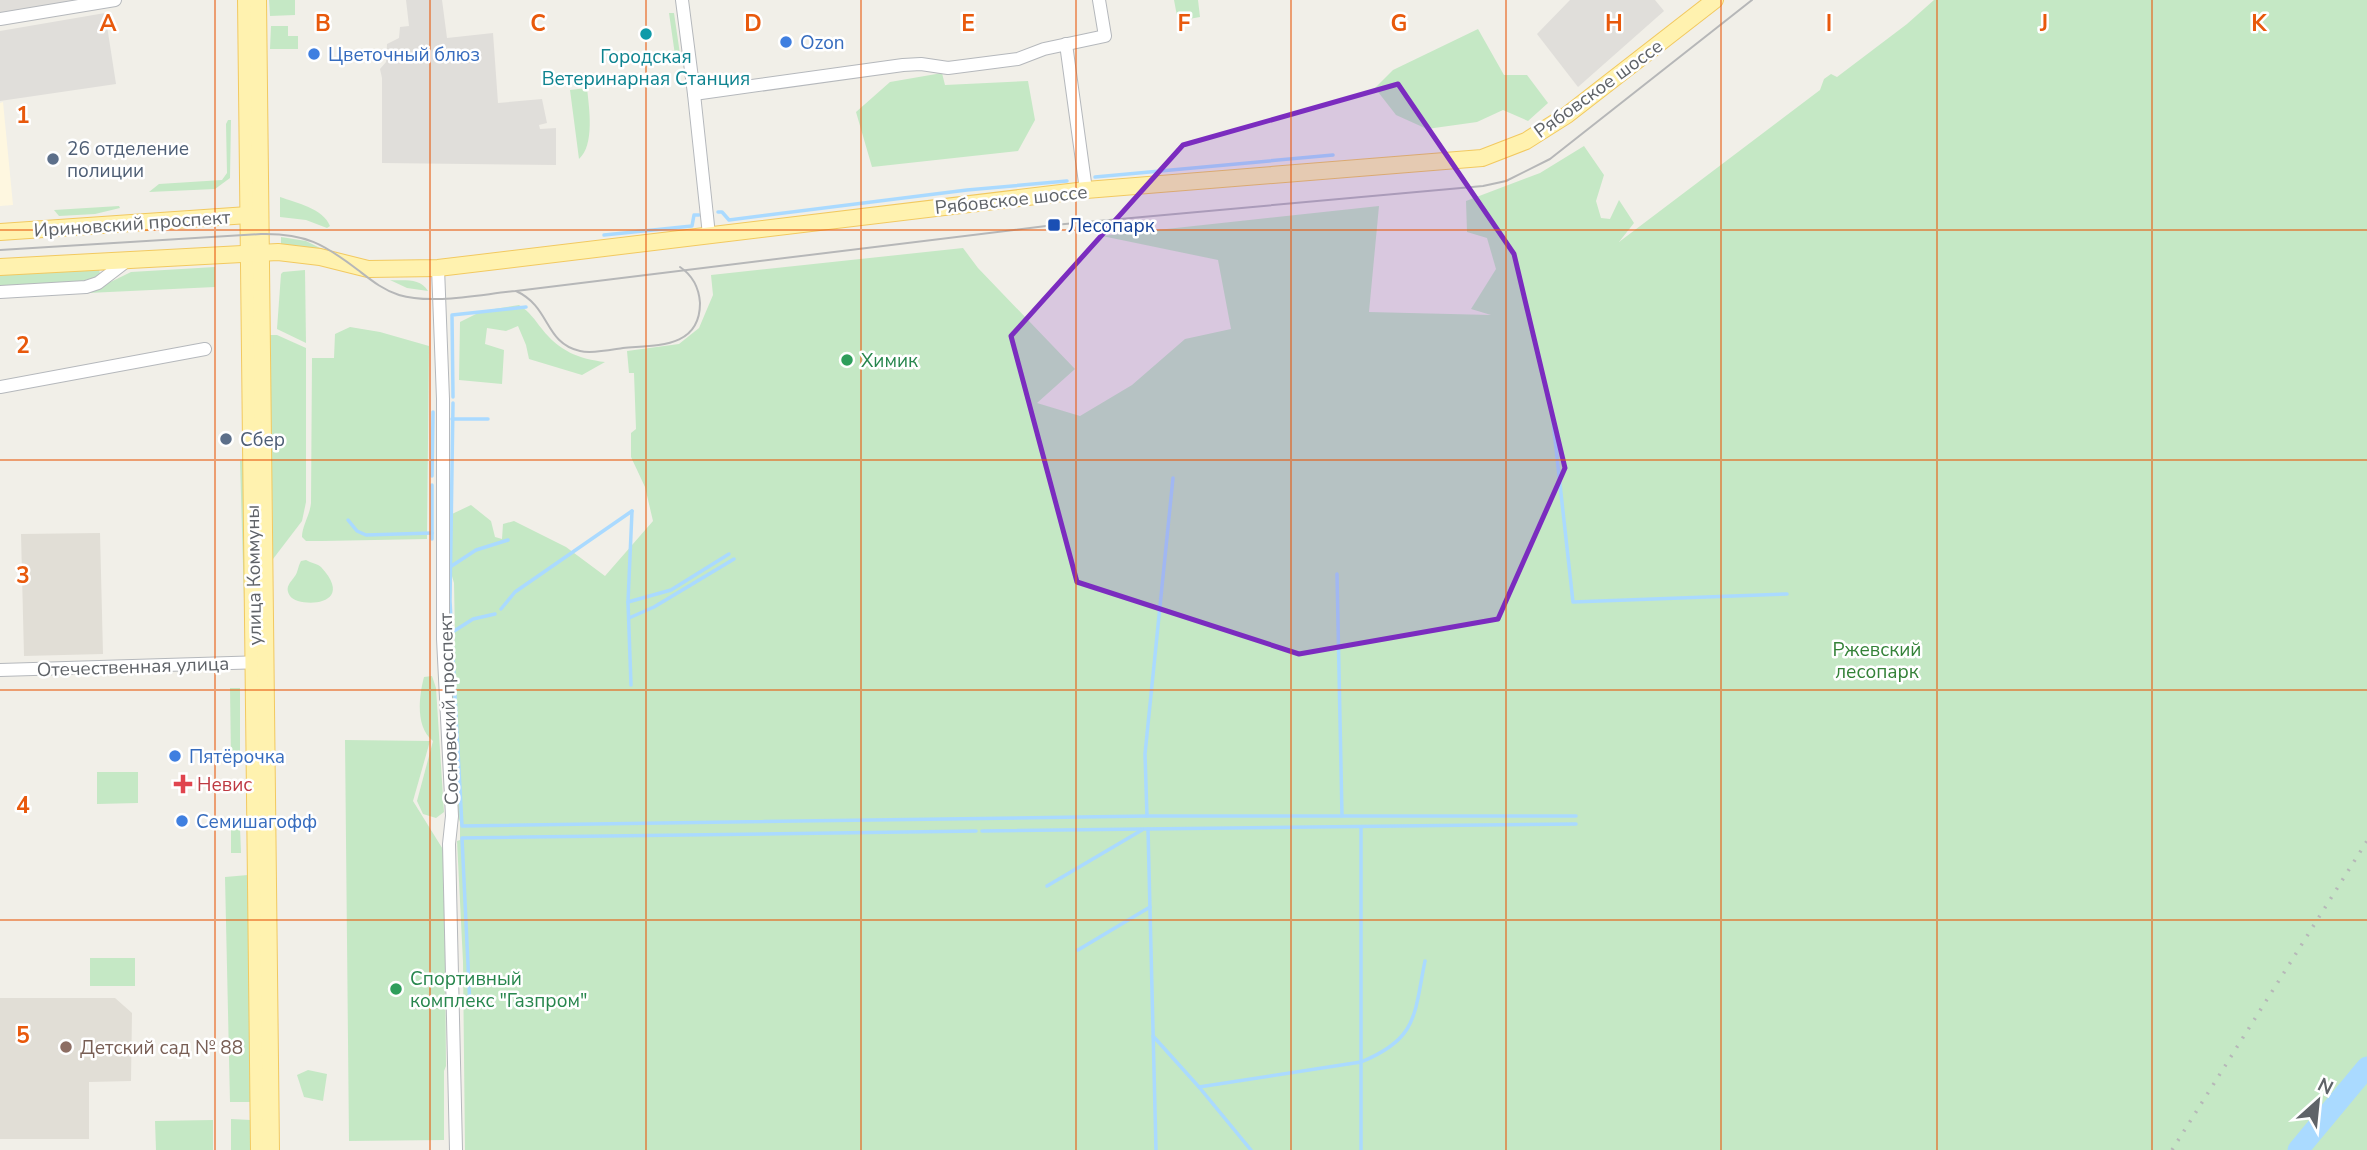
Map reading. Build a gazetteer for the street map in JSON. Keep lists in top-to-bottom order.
{
  "streets": {
    "main road": ["Рябовское шоссе", "Ириновский проспект", "улица Коммуны"],
    "street": ["Отечественная улица", "Сосновский проспект"]
  },
  "crossings": [
    ["Рябовское шоссе", "Ириновский проспект"],
    ["Рябовское шоссе", "улица Коммуны"],
    ["Рябовское шоссе", "Сосновский проспект"],
    ["Ириновский проспект", "улица Коммуны"],
    ["улица Коммуны", "Отечественная улица"]
  ],
  "parks": ["Ржевский лесопарк"],
  "places": {
    "other": [
      "Городская Ветеринарная Станция",
      "Ozon",
      "Цветочный блюз",
      "26 отделение полиции",
      "Химик",
      "Сбер",
      "Пятёрочка",
      "Семишагофф",
      "Cпортивный комплекс \"Газпром\"",
      "Детский сад № 88"
    ],
    "transit": ["Лесопарк"],
    "health": ["Невис"]
  },
  "north": "top right",
  "grid": {
    "columns": [
      "A",
      "B",
      "C",
      "D",
      "E",
      "F",
      "G",
      "H",
      "I",
      "J",
      "K"
    ],
    "rows": [
      "1",
      "2",
      "3",
      "4",
      "5"
    ]
  }
}
